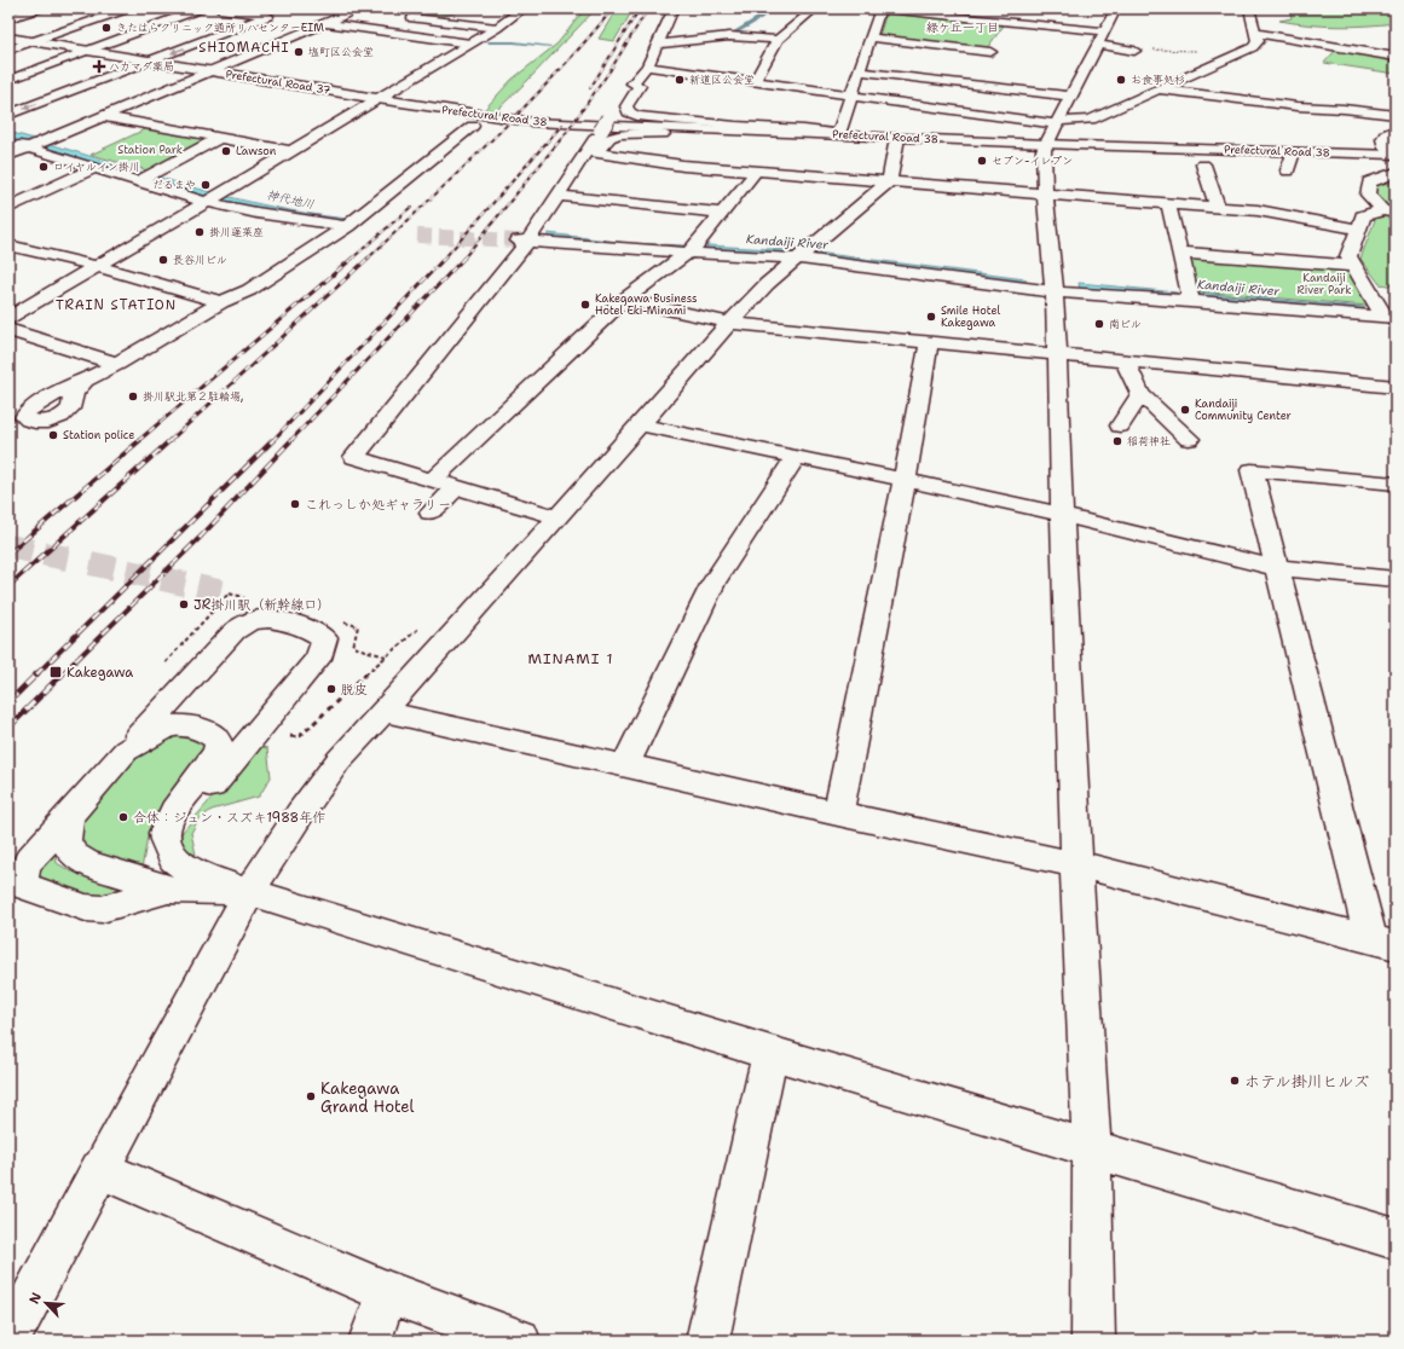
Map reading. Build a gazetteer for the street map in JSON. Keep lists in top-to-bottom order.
{
  "streets": {
    "street": ["Prefectural Road 37", "Prefectural Road 38"]
  },
  "crossings": [
    ["Prefectural Road 37", "Prefectural Road 38"]
  ],
  "districts": [
    "緑ケ丘一丁目",
    "SHIOMACHI",
    "TRAIN STATION",
    "MINAMI 1"
  ],
  "water": ["神代地川", "Kandaiji River"],
  "parks": ["Station Park", "Kandaiji River Park"],
  "places": {
    "other": [
      "きたはらクリニック通所リハセンターEIM",
      "塩町区公会堂",
      "新道区公会堂",
      "お食事処杉",
      "Lawson",
      "セブン-イレブン",
      "ロイヤルイン掛川",
      "だるまや",
      "掛川蓬莱座",
      "長谷川ビル",
      "Kakegawa Business Hotel Eki-Minami",
      "Smile Hotel Kakegawa",
      "南ビル",
      "掛川駅北第２駐輪場,",
      "Kandaiji Community Center",
      "Station police",
      "稲荷神社",
      "これっしか処ギャラリー",
      "JR掛川駅（新幹線口）",
      "脱皮",
      "合体：ジュン・スズキ1988年作",
      "ホテル掛川ヒルズ",
      "Kakegawa Grand Hotel"
    ],
    "health": ["ハカマダ薬局"],
    "transit": ["Kakegawa"]
  },
  "north": "top left"
}
